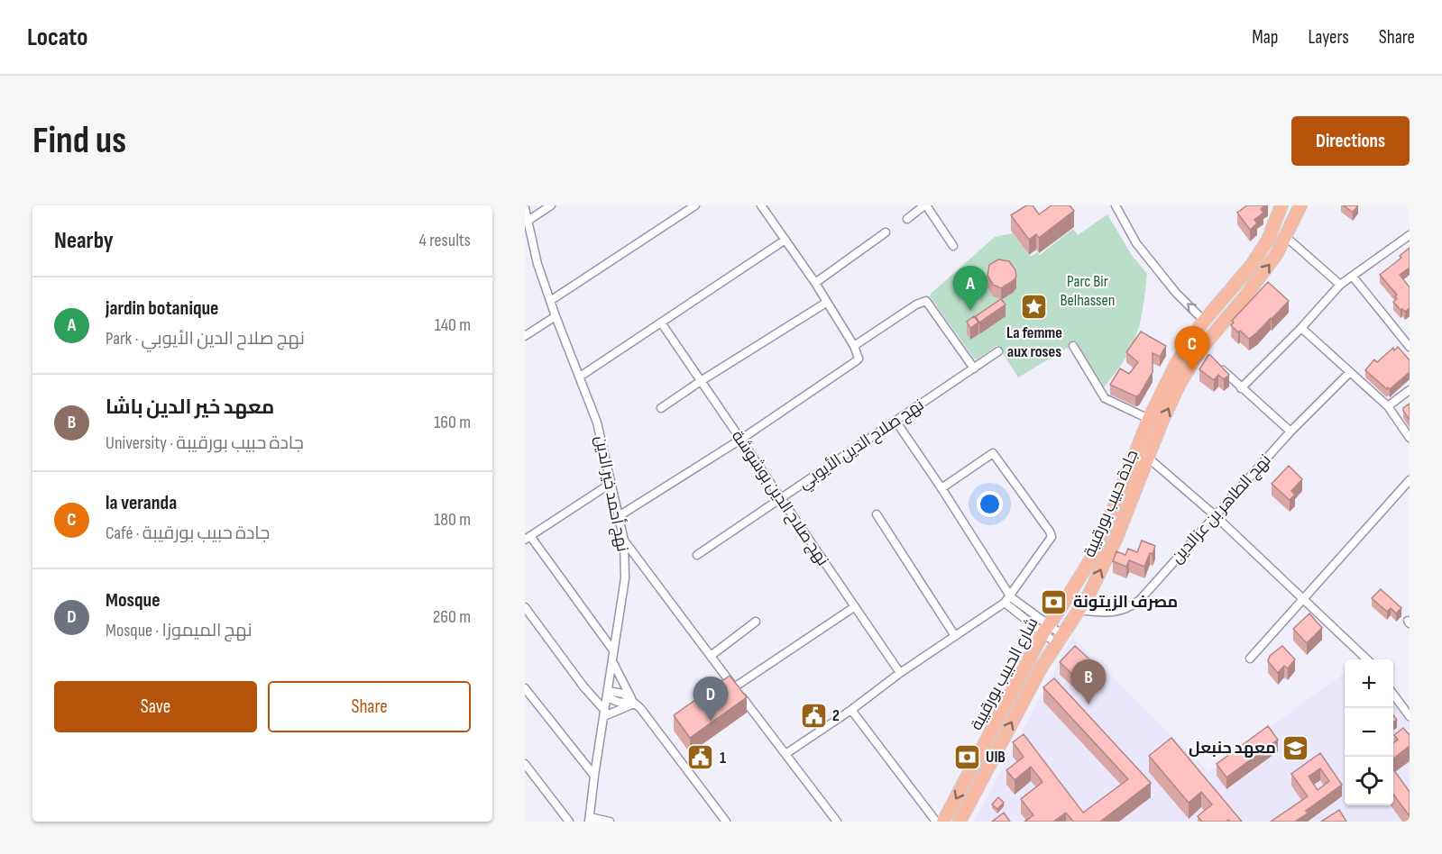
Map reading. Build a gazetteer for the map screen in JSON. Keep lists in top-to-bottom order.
{
  "streets": {
    "main road": ["جادة حبيب بورقيبة", "شارع الحبيب بورقيبة"],
    "street": [
      "نهج صلاح الدين الأيوبي",
      "نهج أحمد خير الدين",
      "نهج صلاح الدين بوشوشة",
      "نهج الطاهر بن عزالدين"
    ]
  },
  "crossings": [
    ["نهج صلاح الدين الأيوبي", "نهج صلاح الدين بوشوشة"],
    ["جادة حبيب بورقيبة", "نهج الطاهر بن عزالدين"]
  ],
  "one_way": ["جادة حبيب بورقيبة"],
  "parks": ["Parc Bir Belhassen"],
  "places": {
    "place": ["La femme aux roses"],
    "bank": ["مصرف الزيتونة", "UIB"],
    "public building": ["2", "1"],
    "school or university": ["معهد حنبعل"]
  },
  "page": {
    "header": "Locato",
    "nav": ["Map", "Layers", "Share"],
    "buttons": [
      "Directions",
      ["Save", "Share"]
    ],
    "title": "Find us",
    "heading": ["Nearby", "4 results"],
    "pins": [
      "A",
      "C",
      "B",
      "D"
    ],
    "list": [
      {
        "mark": "A",
        "name": "jardin botanique",
        "note": "Park · نهج صلاح الدين الأيوبي",
        "value": "140 m"
      },
      {
        "mark": "B",
        "name": "معهد خير الدين باشا",
        "note": "University · جادة حبيب بورقيبة",
        "value": "160 m"
      },
      {
        "mark": "C",
        "name": "la veranda",
        "note": "Café · جادة حبيب بورقيبة",
        "value": "180 m"
      },
      {
        "mark": "D",
        "name": "Mosque",
        "note": "Mosque · نهج الميموزا",
        "value": "260 m"
      }
    ],
    "map_buttons": ["+", "−"]
  }
}
